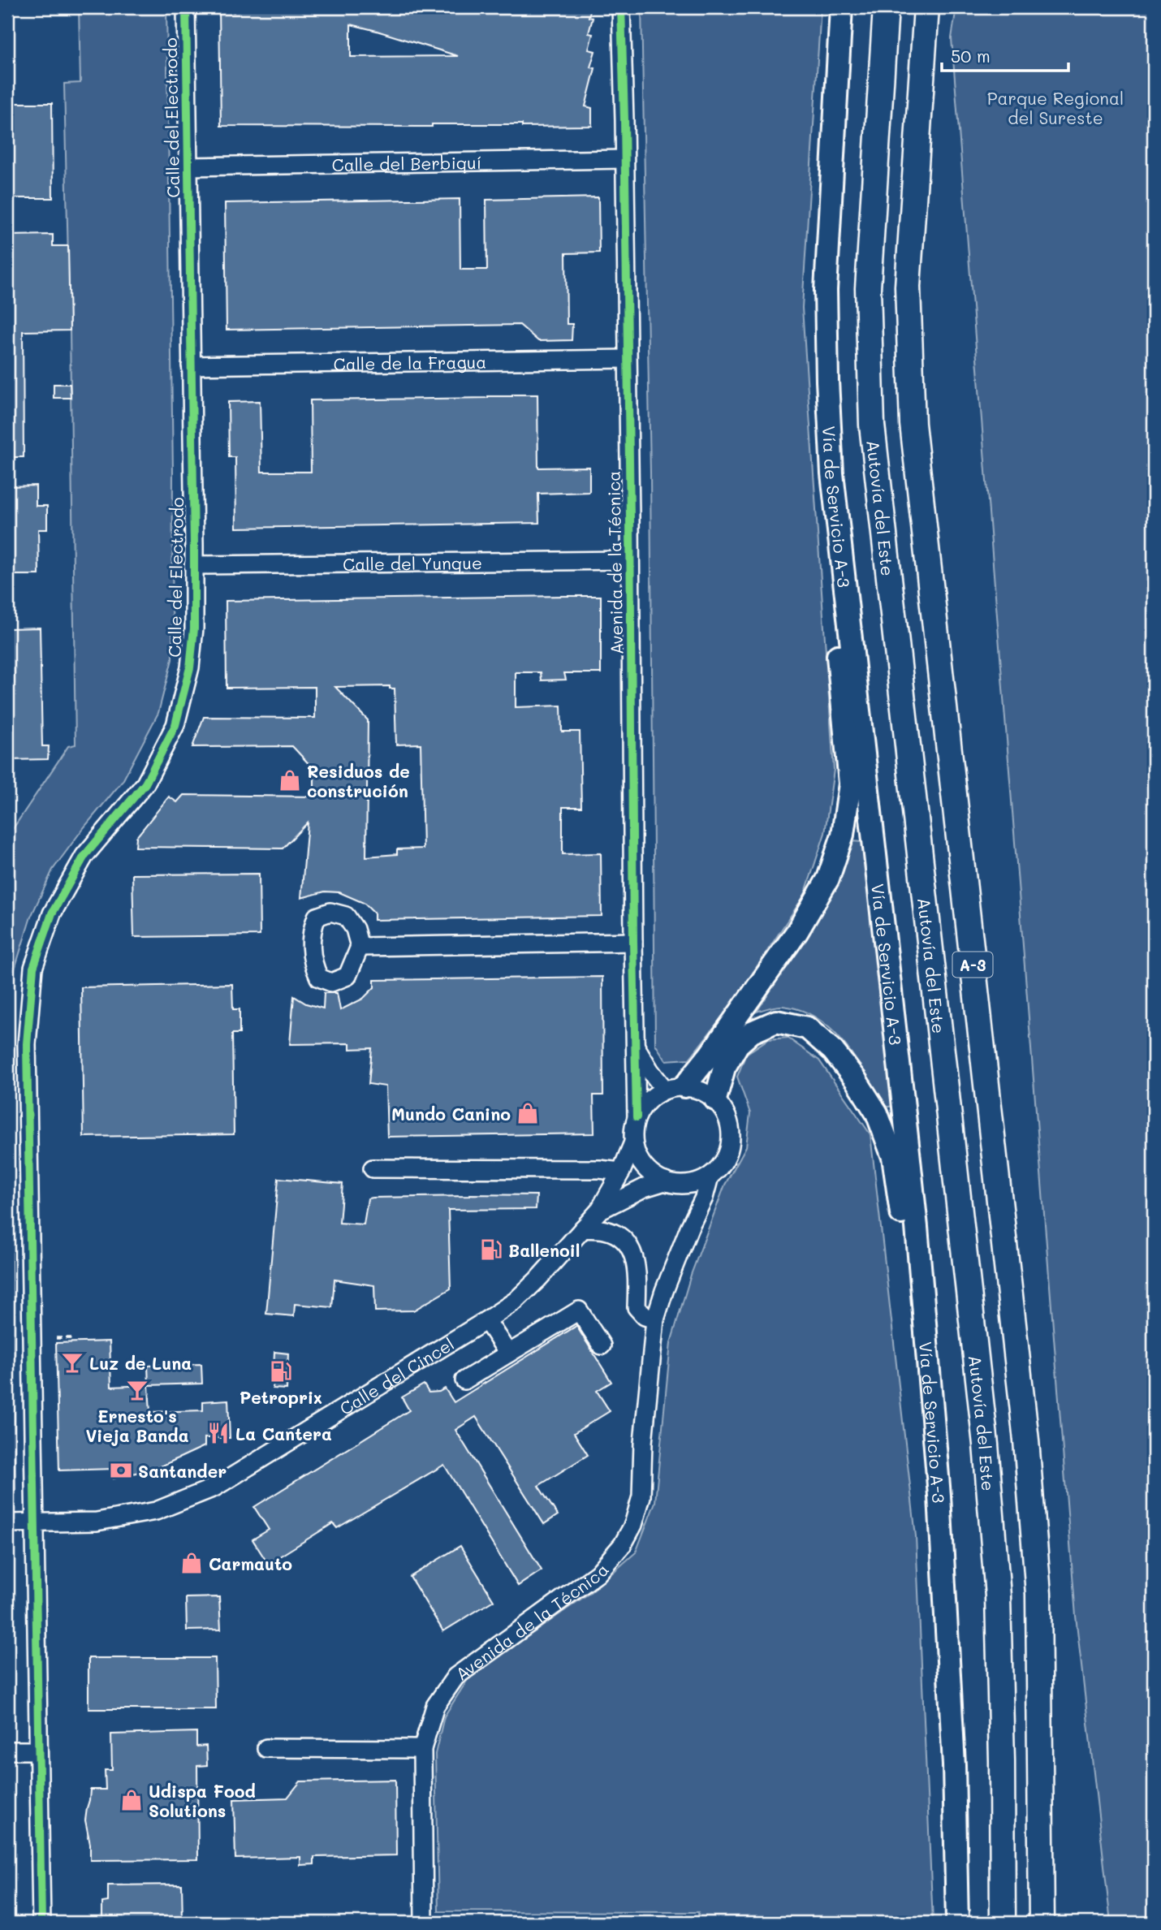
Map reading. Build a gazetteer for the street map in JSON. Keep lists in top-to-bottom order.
{
  "streets": {
    "highway": ["Autovía del Este", "A-3"],
    "main road": ["Vía de Servicio A-3"],
    "street": [
      "Calle del Electrodo",
      "Calle del Berbiquí",
      "Calle de la Fragua",
      "Calle del Yunque",
      "Avenida de la Técnica",
      "Calle del Cincel"
    ]
  },
  "crossings": [
    ["Calle del Electrodo", "Calle del Berbiquí"],
    ["Calle del Electrodo", "Calle de la Fragua"],
    ["Calle del Electrodo", "Calle del Yunque"],
    ["Calle del Electrodo", "Calle del Cincel"],
    ["Calle del Berbiquí", "Avenida de la Técnica"],
    ["Calle de la Fragua", "Avenida de la Técnica"],
    ["Calle del Yunque", "Avenida de la Técnica"]
  ],
  "parks": ["Parque Regional del Sureste"],
  "places": {
    "shop": [
      "Residuos de construción",
      "Mundo Canino",
      "Carmauto",
      "Udispa Food Solutions"
    ],
    "fuel station": ["Ballenoil", "Petroprix"],
    "bar": ["Luz de Luna", "Ernesto's Vieja Banda"],
    "restaurant": ["La Cantera"],
    "bank": ["Santander"]
  },
  "scale_bar": "50 m"
}
